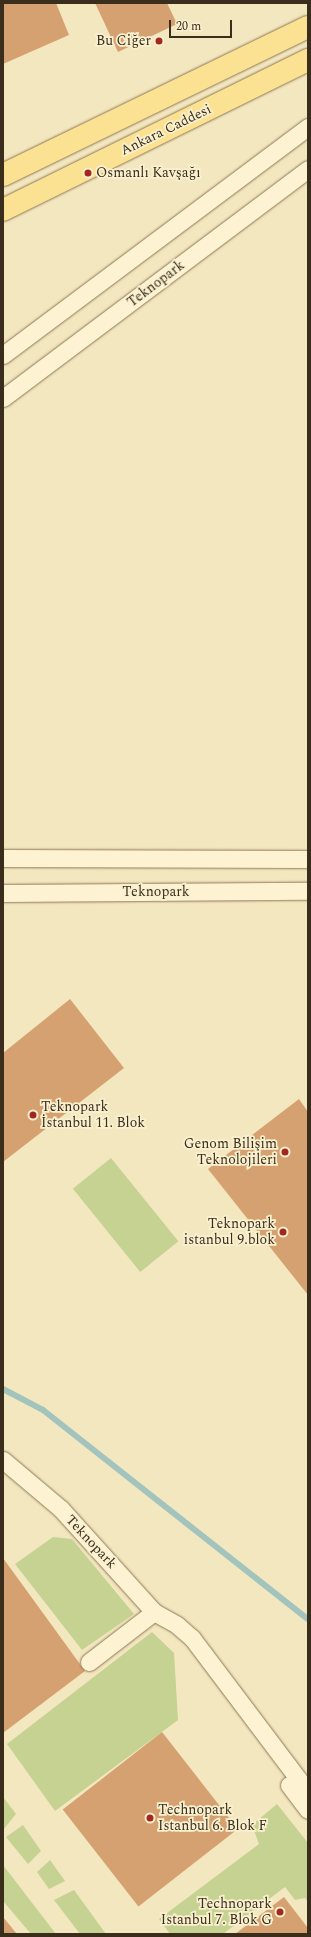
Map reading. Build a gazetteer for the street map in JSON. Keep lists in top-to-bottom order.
{
  "streets": {
    "main road": ["Ankara Caddesi"],
    "street": ["Teknopark"]
  },
  "places": [
    "Bu Ciğer",
    "Osmanlı Kavşağı",
    "Teknopark İstanbul 11. Blok",
    "Genom Bilişim Teknolojileri",
    "Teknopark istanbul 9.blok",
    "Technopark Istanbul 6. Blok F",
    "Technopark Istanbul 7. Blok G"
  ],
  "scale_bar": "20 m"
}
